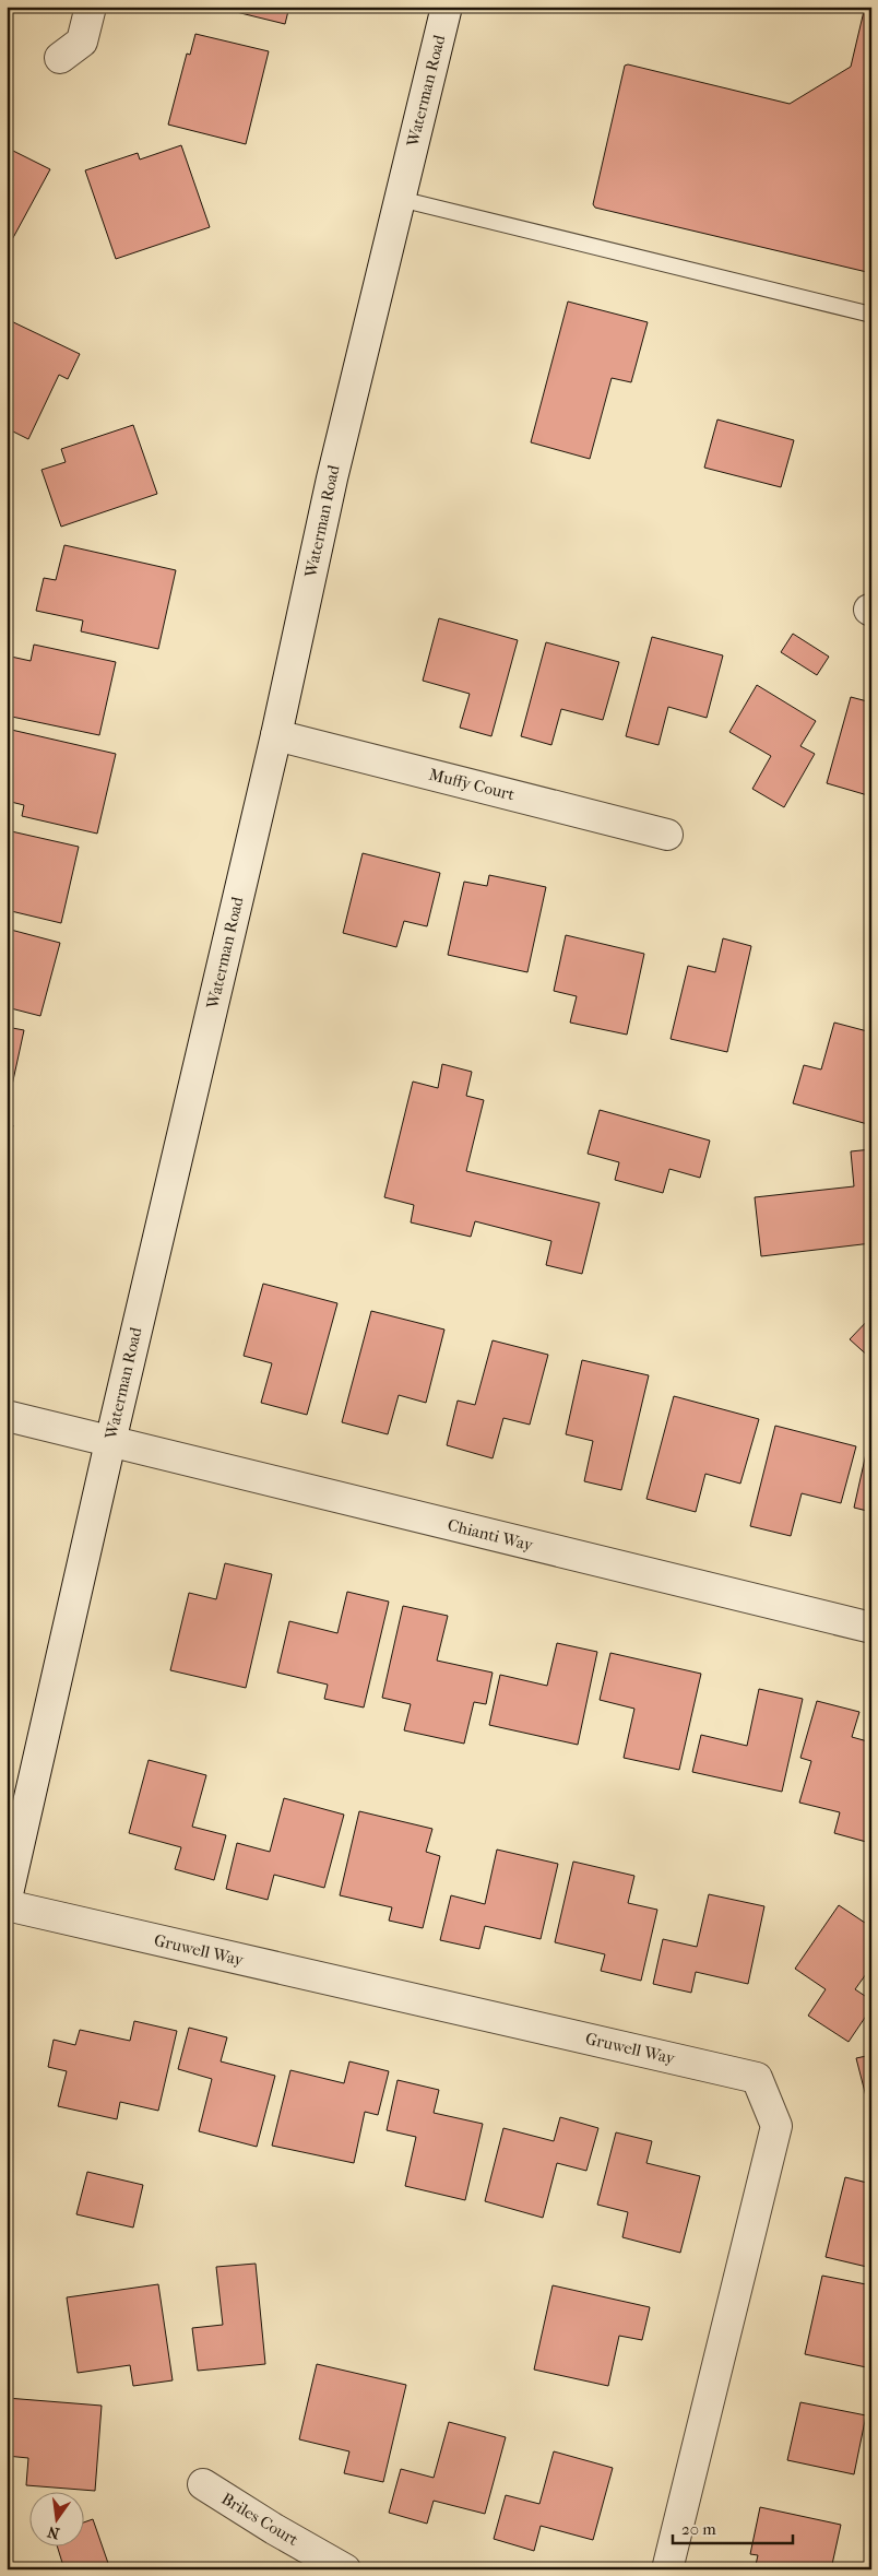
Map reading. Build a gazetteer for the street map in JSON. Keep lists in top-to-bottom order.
{
  "streets": {
    "street": [
      "Waterman Road",
      "Muffy Court",
      "Chianti Way",
      "Gruwell Way",
      "Briles Court"
    ]
  },
  "crossings": [
    ["Waterman Road", "Muffy Court"],
    ["Waterman Road", "Chianti Way"]
  ],
  "scale_bar": "20 m",
  "north": "bottom"
}
